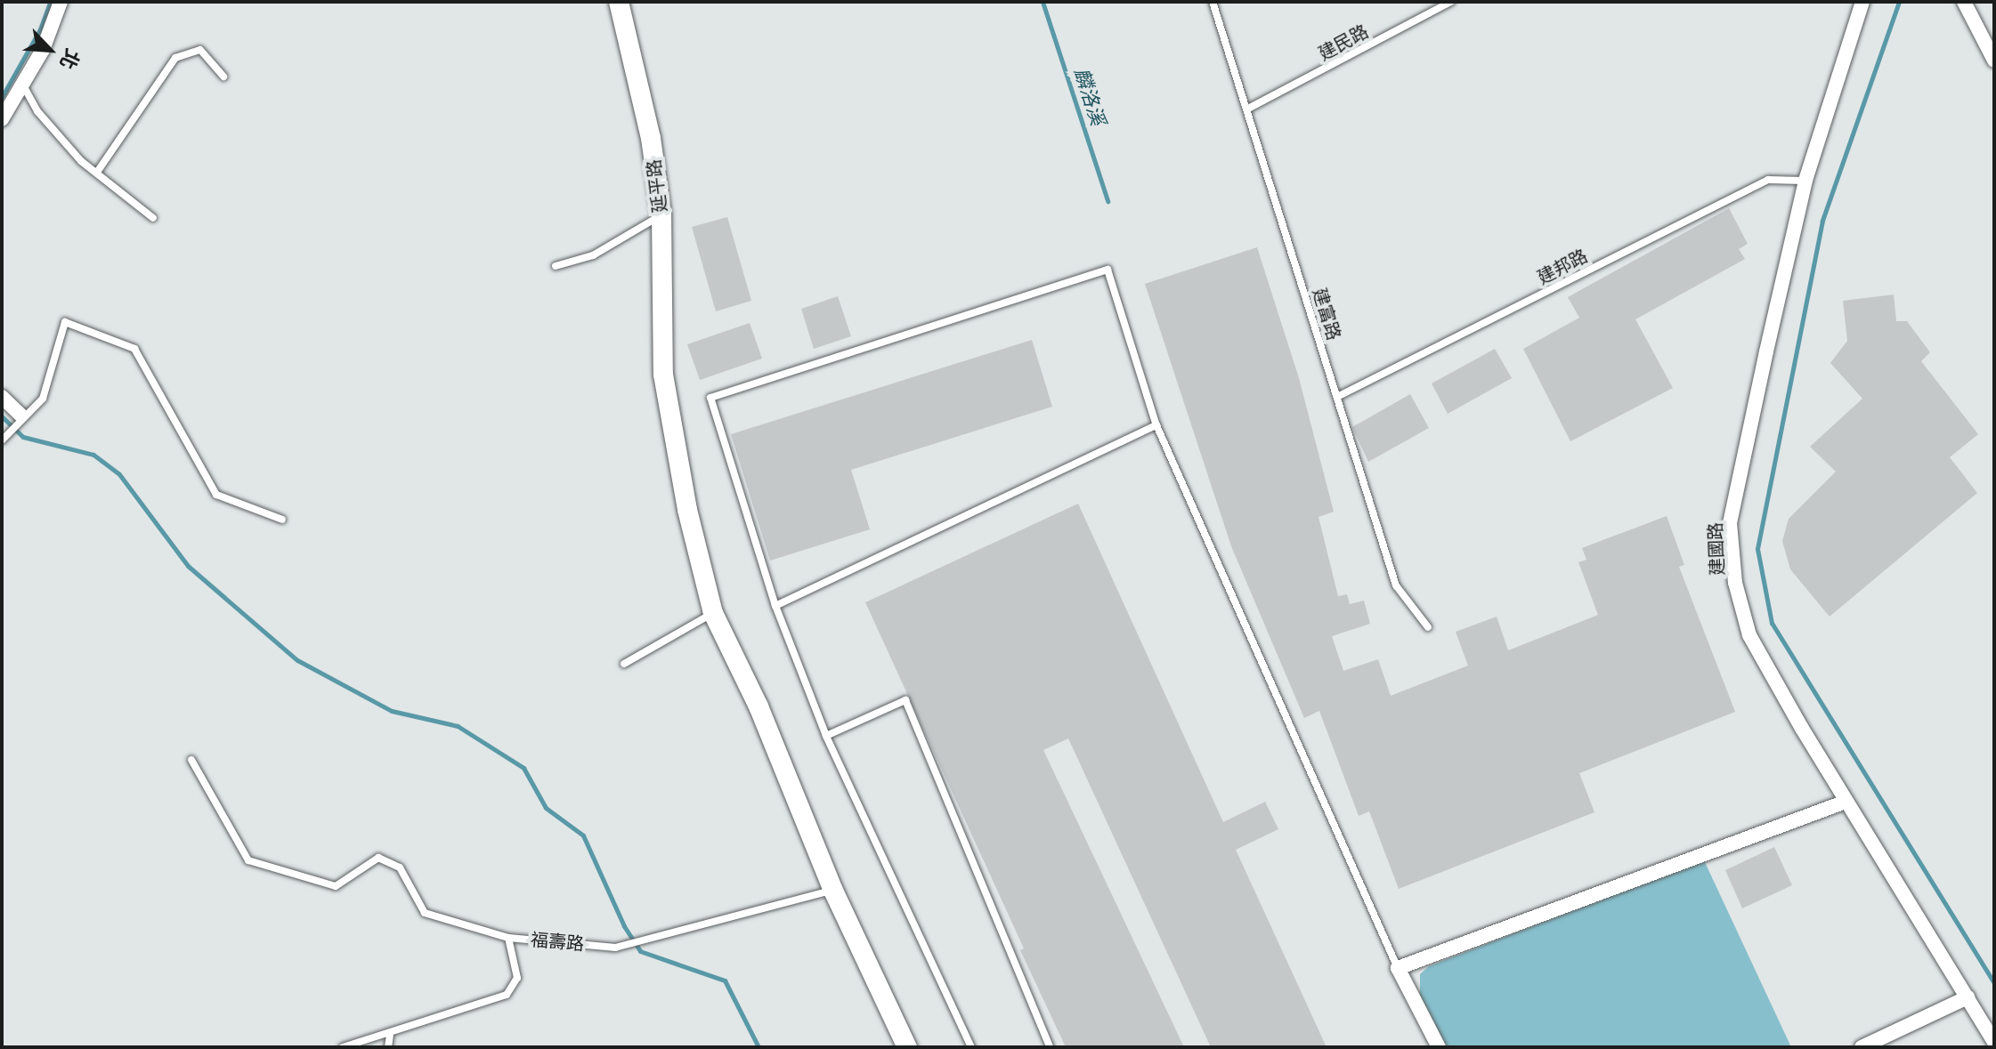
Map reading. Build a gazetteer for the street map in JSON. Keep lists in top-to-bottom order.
{
  "streets": {
    "street": ["延平路", "建國路"],
    "lane": [
      "建民路",
      "建邦路",
      "建富路",
      "福壽路"
    ]
  },
  "crossings": [
    ["建民路", "建富路"],
    ["建邦路", "建富路"],
    ["建邦路", "建國路"]
  ],
  "water": ["麟洛溪"],
  "north": "bottom right"
}
